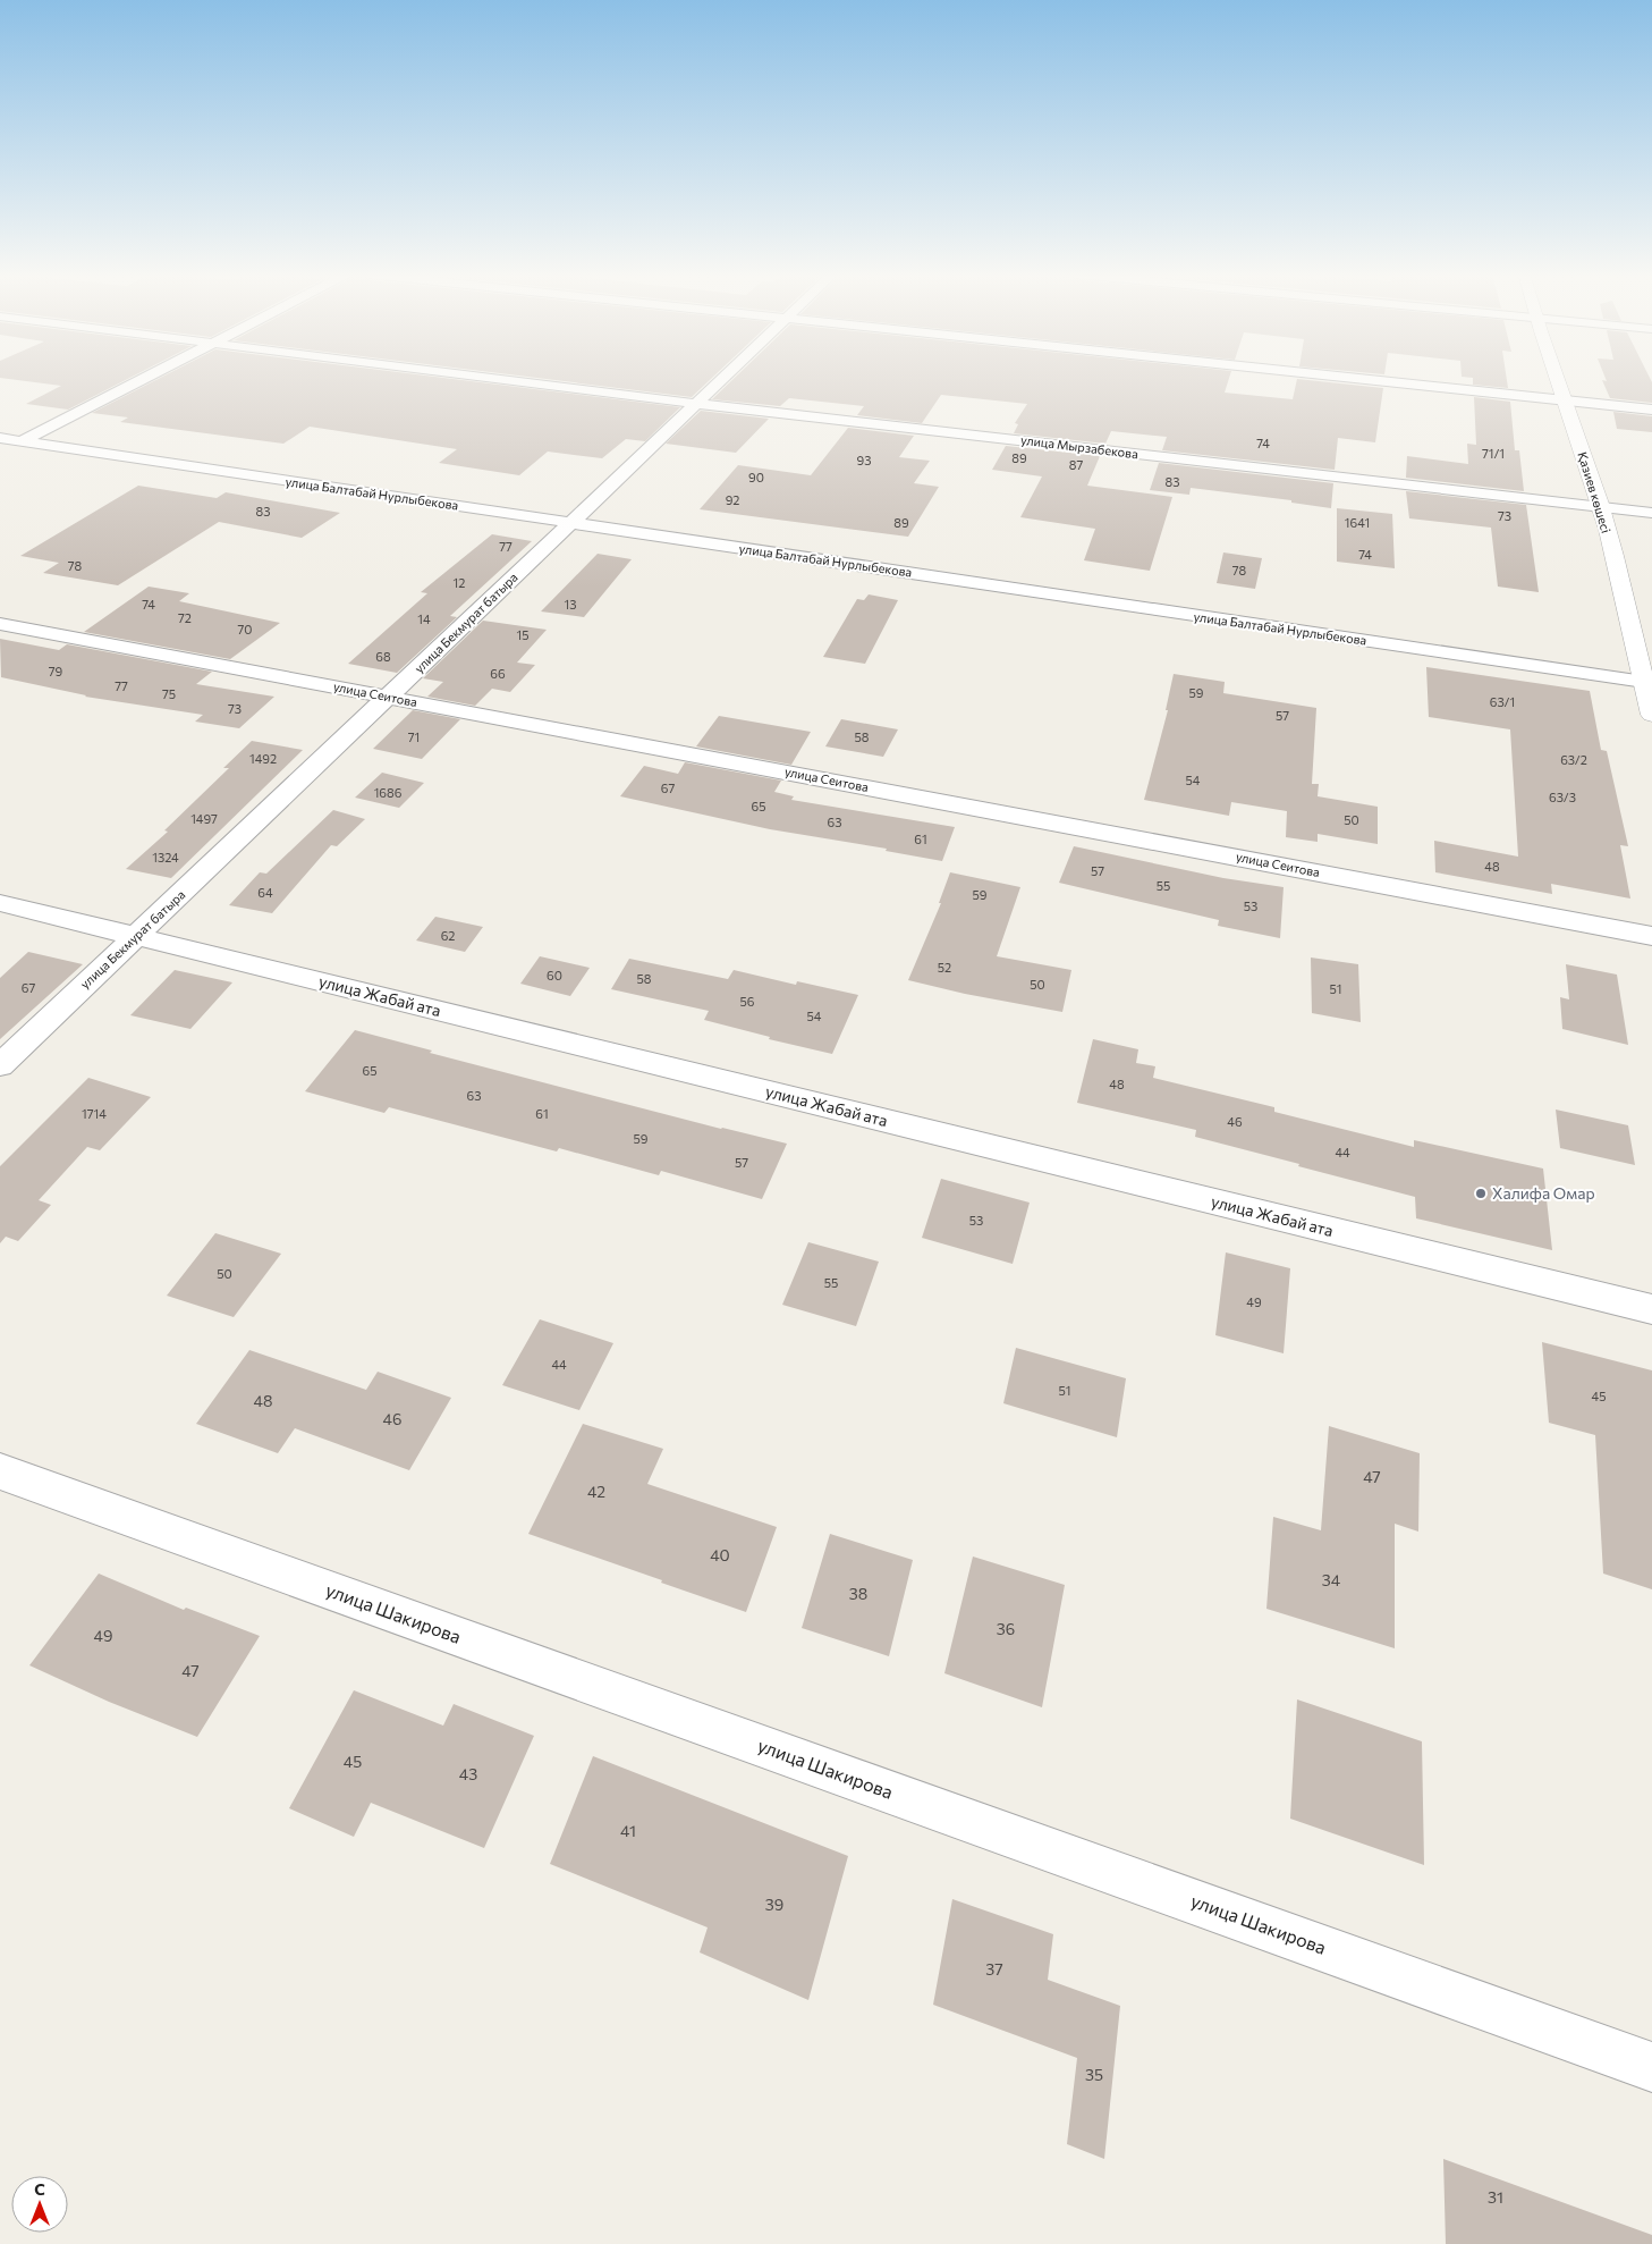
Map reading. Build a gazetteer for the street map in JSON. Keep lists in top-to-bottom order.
{
  "streets": {
    "street": [
      "улица Мырзабекова",
      "Қазиев көшесі",
      "улица Балтабай Нурлыбекова",
      "улица Бекмурат батыра",
      "улица Сеитова",
      "улица Жабай ата",
      "улица Шакирова"
    ]
  },
  "crossings": [
    ["улица Мырзабекова", "Қазиев көшесі"],
    ["улица Мырзабекова", "улица Бекмурат батыра"],
    ["Қазиев көшесі", "улица Балтабай Нурлыбекова"],
    ["улица Балтабай Нурлыбекова", "улица Бекмурат батыра"],
    ["улица Бекмурат батыра", "улица Сеитова"],
    ["улица Бекмурат батыра", "улица Жабай ата"]
  ],
  "places": ["Халифа Омар"],
  "house_numbers": [
    "74",
    "71/1",
    "89",
    "93",
    "87",
    "90",
    "83",
    "92",
    "83",
    "73",
    "89",
    "1641",
    "77",
    "74",
    "78",
    "78",
    "12",
    "74",
    "13",
    "72",
    "14",
    "70",
    "15",
    "68",
    "79",
    "66",
    "77",
    "59",
    "75",
    "63/1",
    "73",
    "57",
    "71",
    "58",
    "1492",
    "63/2",
    "54",
    "67",
    "1686",
    "63/3",
    "65",
    "1497",
    "50",
    "63",
    "61",
    "1324",
    "48",
    "57",
    "55",
    "64",
    "59",
    "53",
    "62",
    "52",
    "60",
    "58",
    "50",
    "67",
    "51",
    "56",
    "54",
    "65",
    "48",
    "63",
    "1714",
    "61",
    "46",
    "59",
    "44",
    "57",
    "53",
    "50",
    "55",
    "49",
    "44",
    "51",
    "45",
    "48",
    "46",
    "47",
    "42",
    "40",
    "34",
    "38",
    "36",
    "49",
    "47",
    "45",
    "43",
    "41",
    "39",
    "37",
    "35",
    "31"
  ],
  "north": "top"
}
